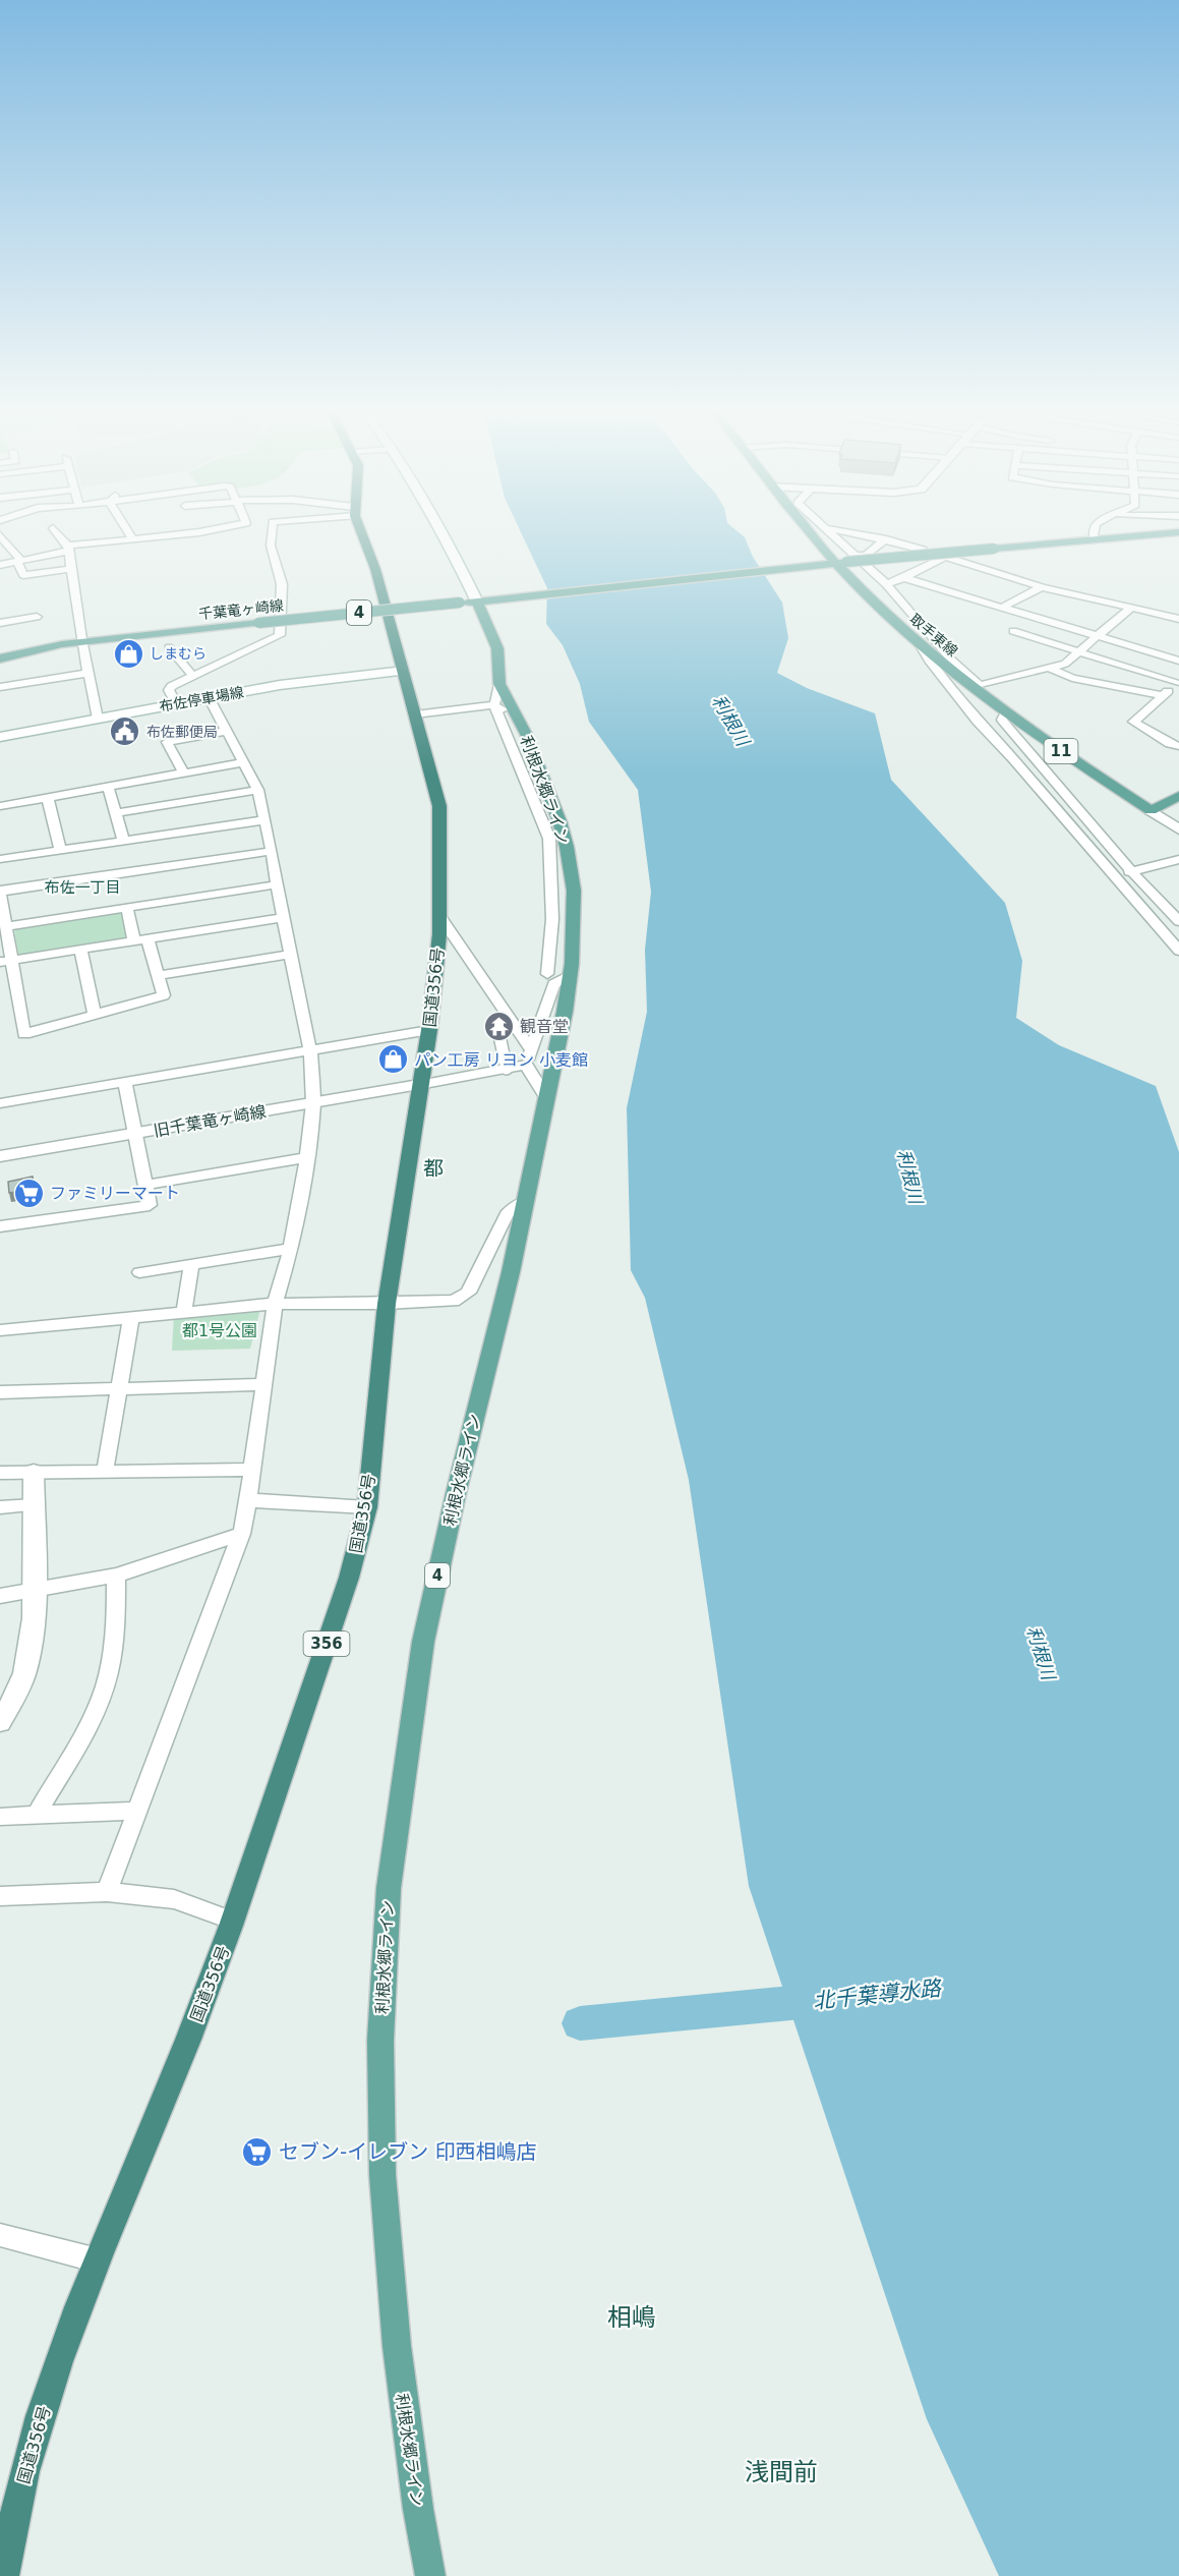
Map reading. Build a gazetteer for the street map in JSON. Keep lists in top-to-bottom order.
{
  "streets": {
    "highway": ["国道356号", "356"],
    "main road": [
      "千葉竜ヶ崎線",
      "4",
      "取手東線",
      "布佐停車場線",
      "11",
      "利根水郷ライン",
      "旧千葉竜ヶ崎線"
    ]
  },
  "crossings": [
    ["千葉竜ヶ崎線", "取手東線"],
    ["千葉竜ヶ崎線", "利根水郷ライン"],
    ["布佐停車場線", "国道356号"],
    ["国道356号", "旧千葉竜ヶ崎線"]
  ],
  "districts": [
    "布佐一丁目",
    "都",
    "相嶋",
    "浅間前"
  ],
  "water": ["利根川", "北千葉導水路"],
  "parks": ["都1号公園"],
  "places": {
    "shop": ["しまむら", "パン工房 リヨン 小麦館"],
    "public building": ["布佐郵便局"],
    "temple": ["観音堂"],
    "supermarket": ["ファミリーマート", "セブン-イレブン 印西相嶋店"]
  }
}
